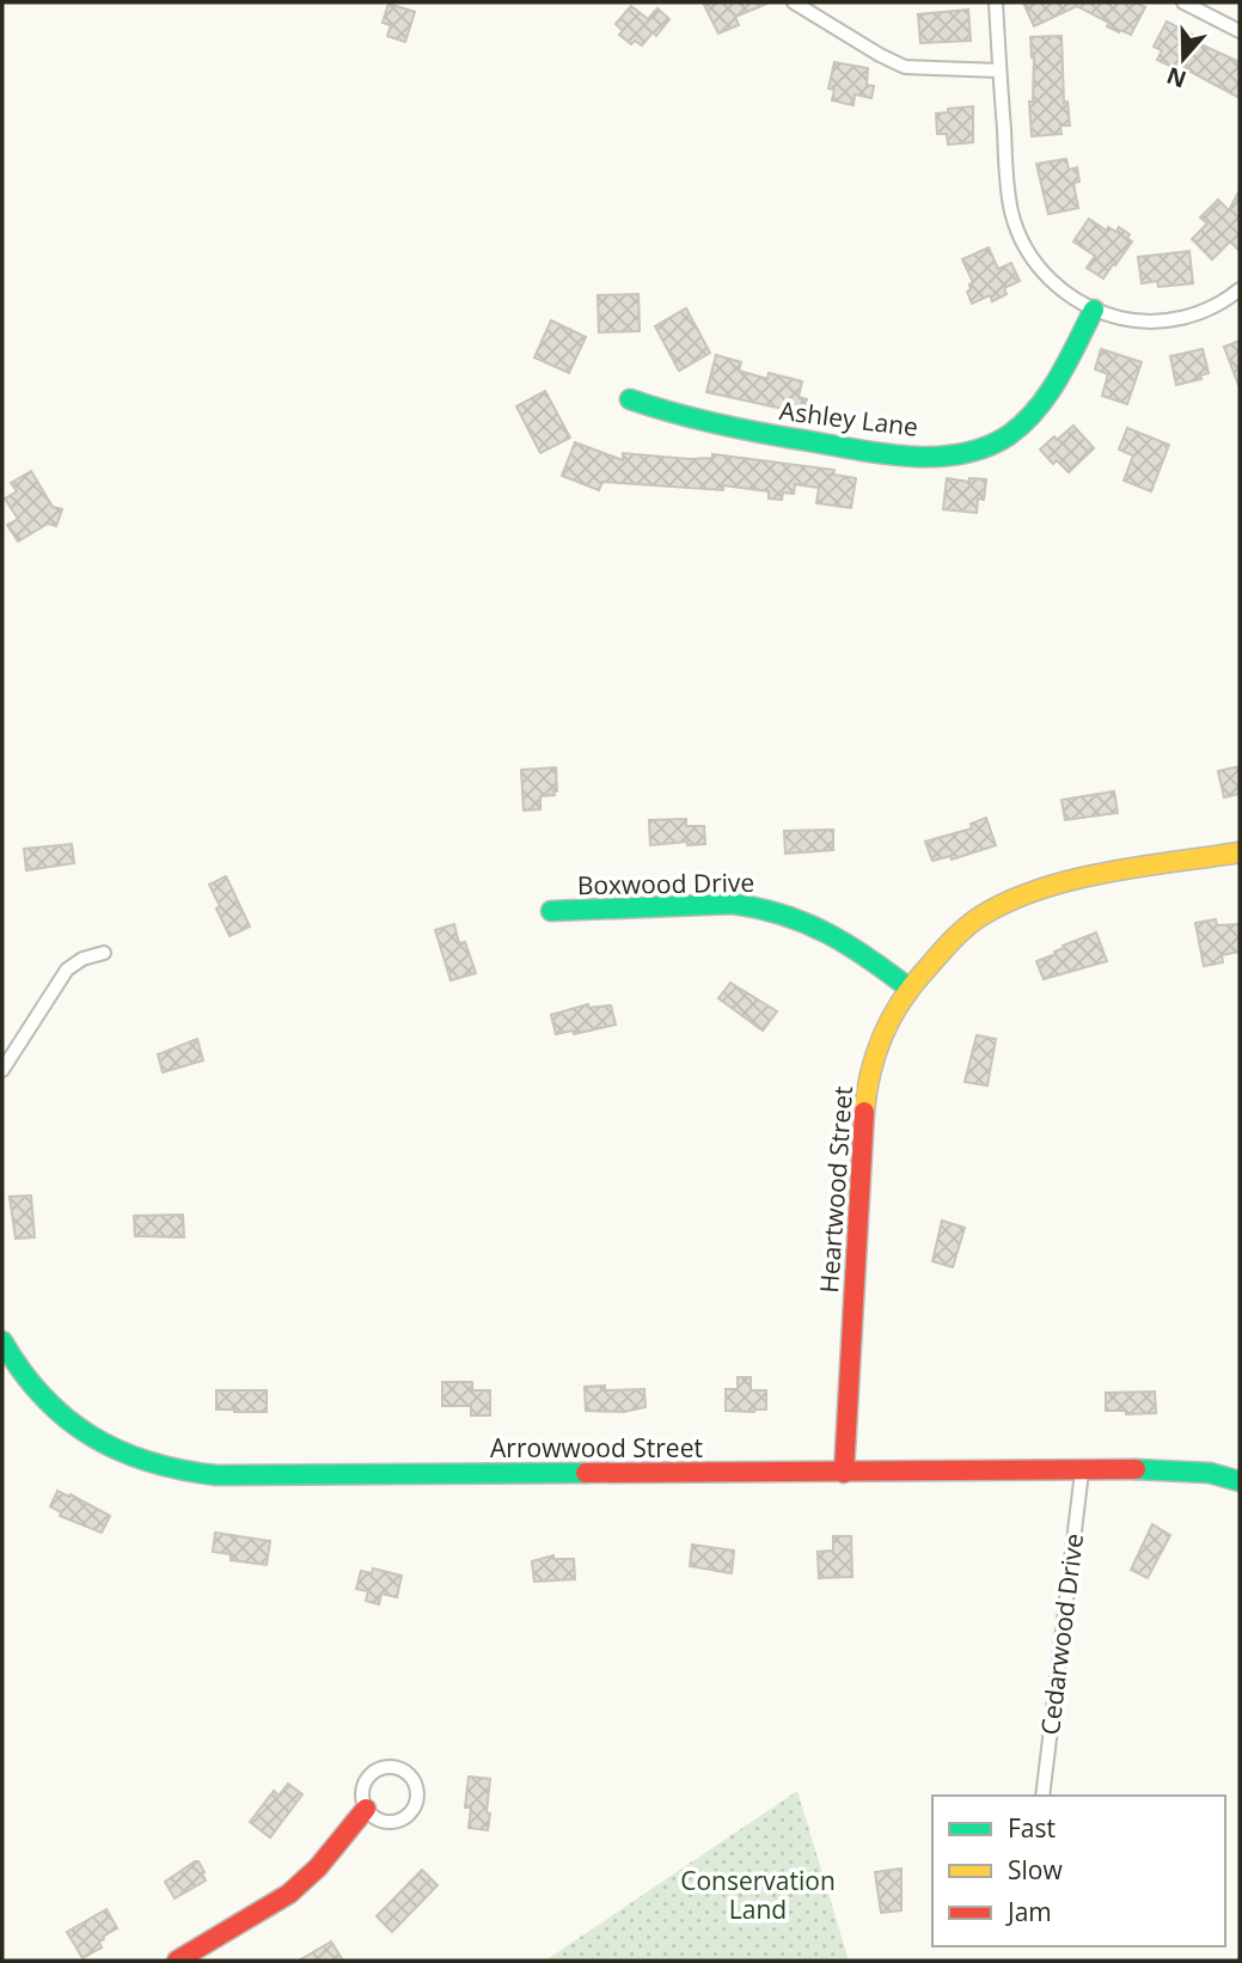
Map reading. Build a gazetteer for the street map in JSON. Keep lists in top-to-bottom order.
{
  "streets": {
    "street": [
      "Ashley Lane",
      "Boxwood Drive",
      "Heartwood Street",
      "Arrowwood Street",
      "Cedarwood Drive"
    ]
  },
  "crossings": [
    ["Boxwood Drive", "Heartwood Street"],
    ["Heartwood Street", "Arrowwood Street"],
    ["Arrowwood Street", "Cedarwood Drive"]
  ],
  "parks": ["Conservation Land"],
  "legend": ["Fast", "Slow", "Jam"],
  "north": "bottom"
}
